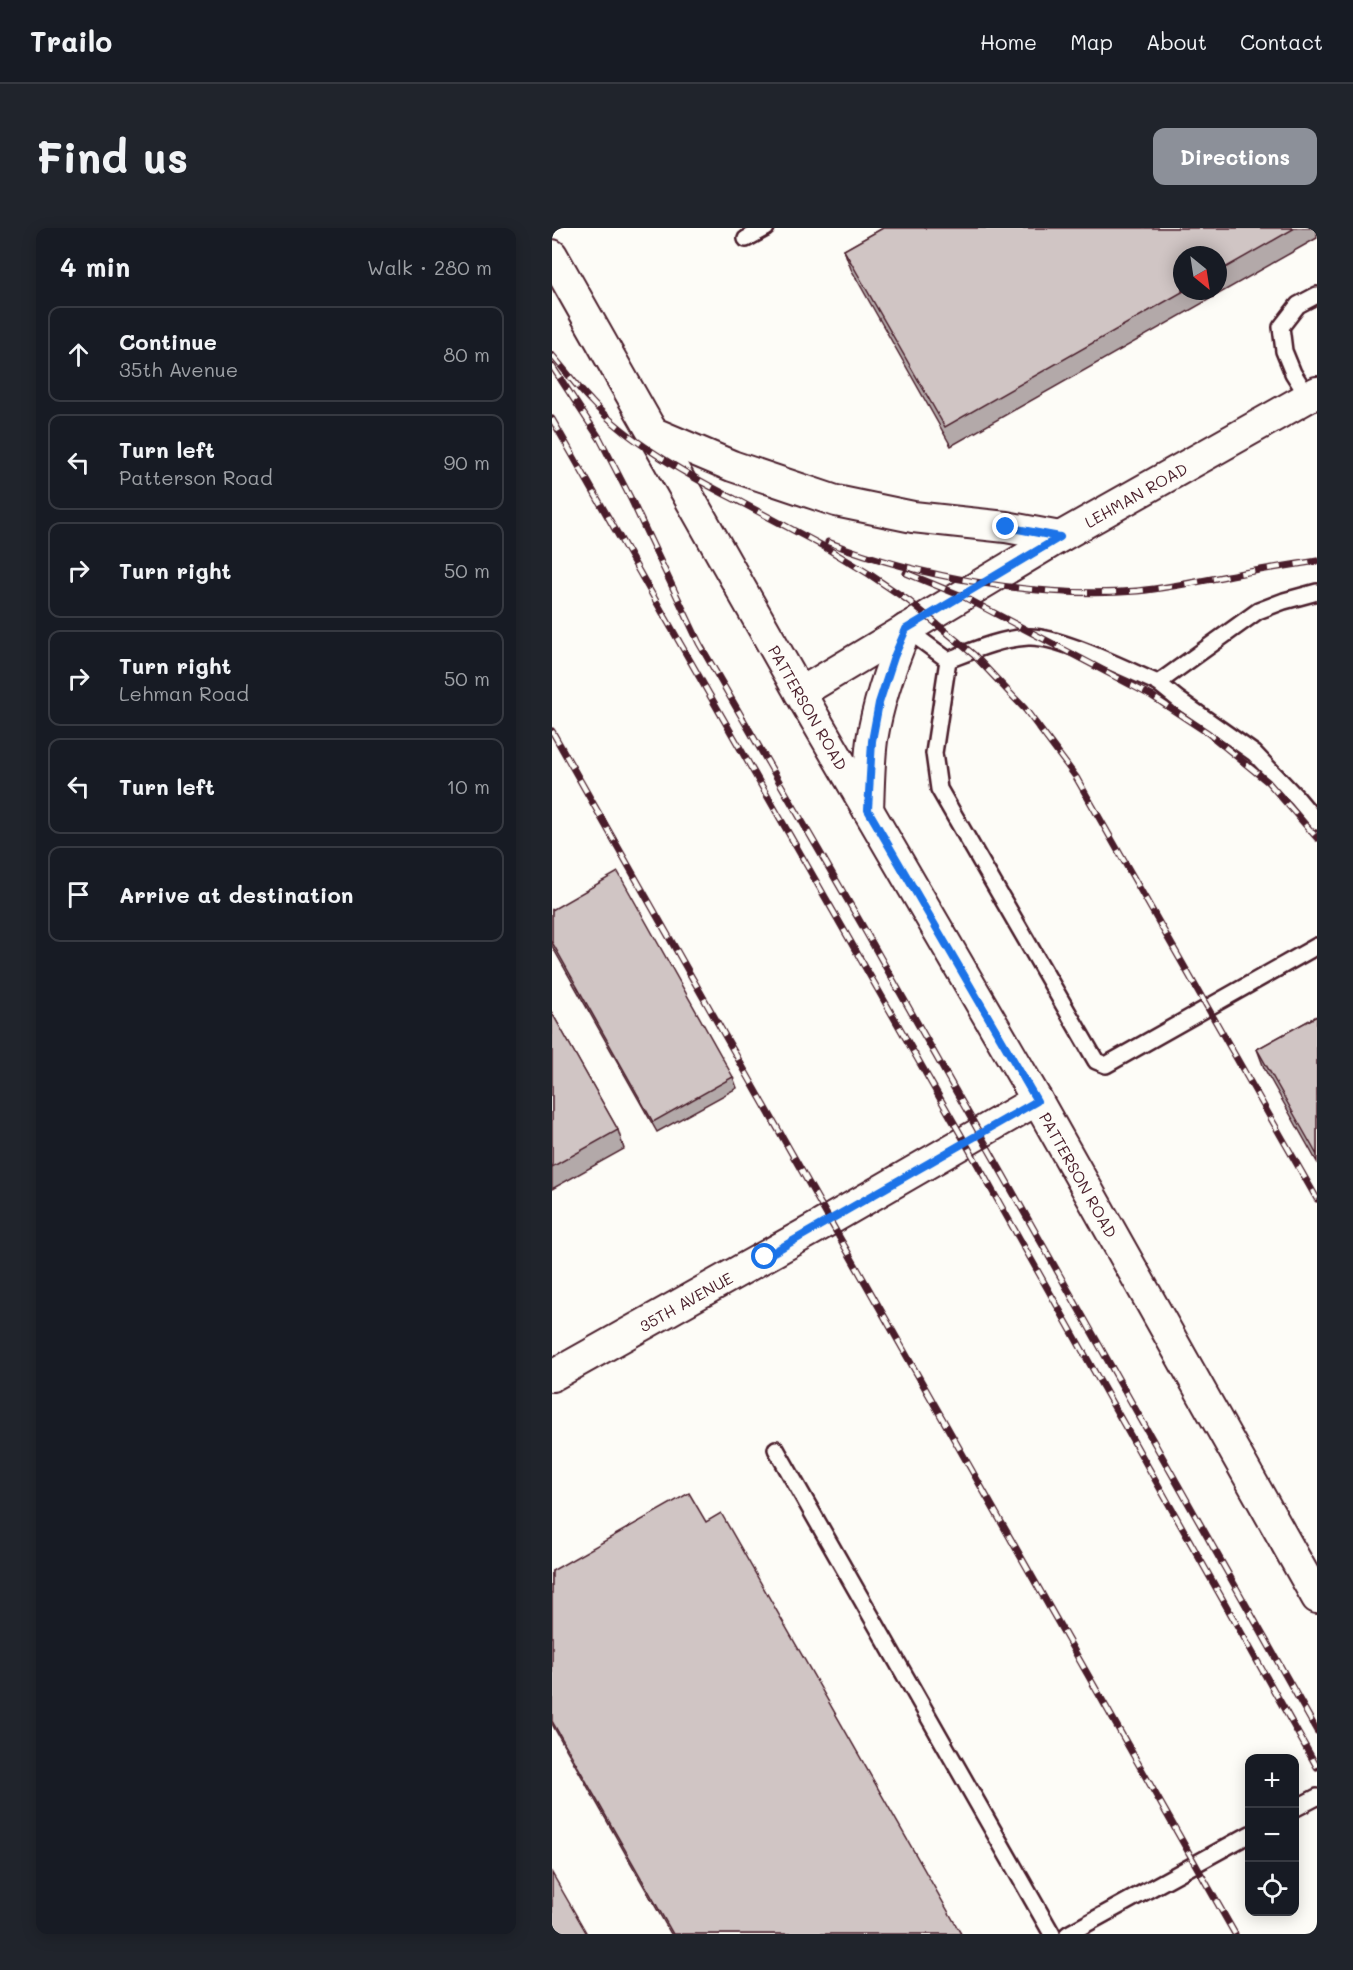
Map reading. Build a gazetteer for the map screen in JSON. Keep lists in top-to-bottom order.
{
  "streets": {
    "street": ["LEHMAN ROAD", "PATTERSON ROAD", "35TH AVENUE"]
  },
  "crossings": [
    ["LEHMAN ROAD", "PATTERSON ROAD"],
    ["PATTERSON ROAD", "35TH AVENUE"]
  ],
  "north": "bottom right",
  "page": {
    "header": "Trailo",
    "nav": [
      "Home",
      "Map",
      "About",
      "Contact"
    ],
    "buttons": "Directions",
    "title": "Find us",
    "heading": ["4 min", "Walk · 280 m"],
    "list": [
      ["Continue", "35th Avenue", "80 m"],
      ["Turn left", "Patterson Road", "90 m"],
      ["Turn right", "50 m"],
      ["Turn right", "Lehman Road", "50 m"],
      ["Turn left", "10 m"],
      "Arrive at destination"
    ],
    "map_buttons": ["+", "−"]
  }
}
